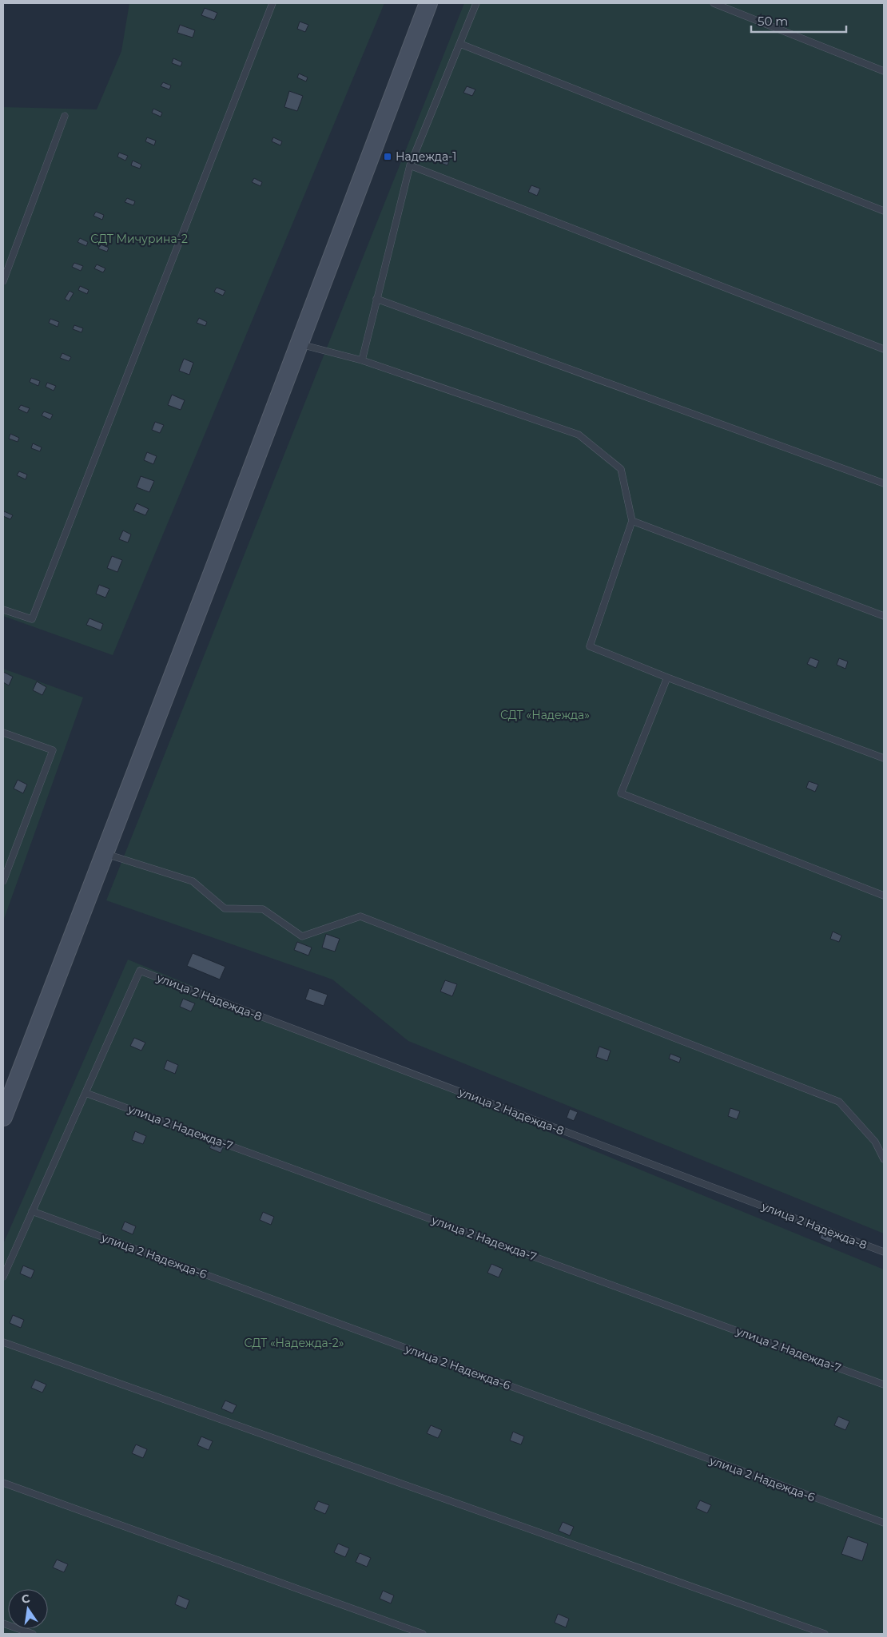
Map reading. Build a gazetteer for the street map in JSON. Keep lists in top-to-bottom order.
{
  "streets": {
    "lane": ["улица 2 Надежда-8", "улица 2 Надежда-7", "улица 2 Надежда-6"]
  },
  "crossings": [
    ["улица 2 Надежда-8", "улица 2 Надежда-7"]
  ],
  "parks": ["СДТ Мичурина-2", "СДТ «Надежда»", "СДТ «Надежда-2»"],
  "places": {
    "transit": ["Надежда-1"]
  },
  "scale_bar": "50 m",
  "north": "top"
}
